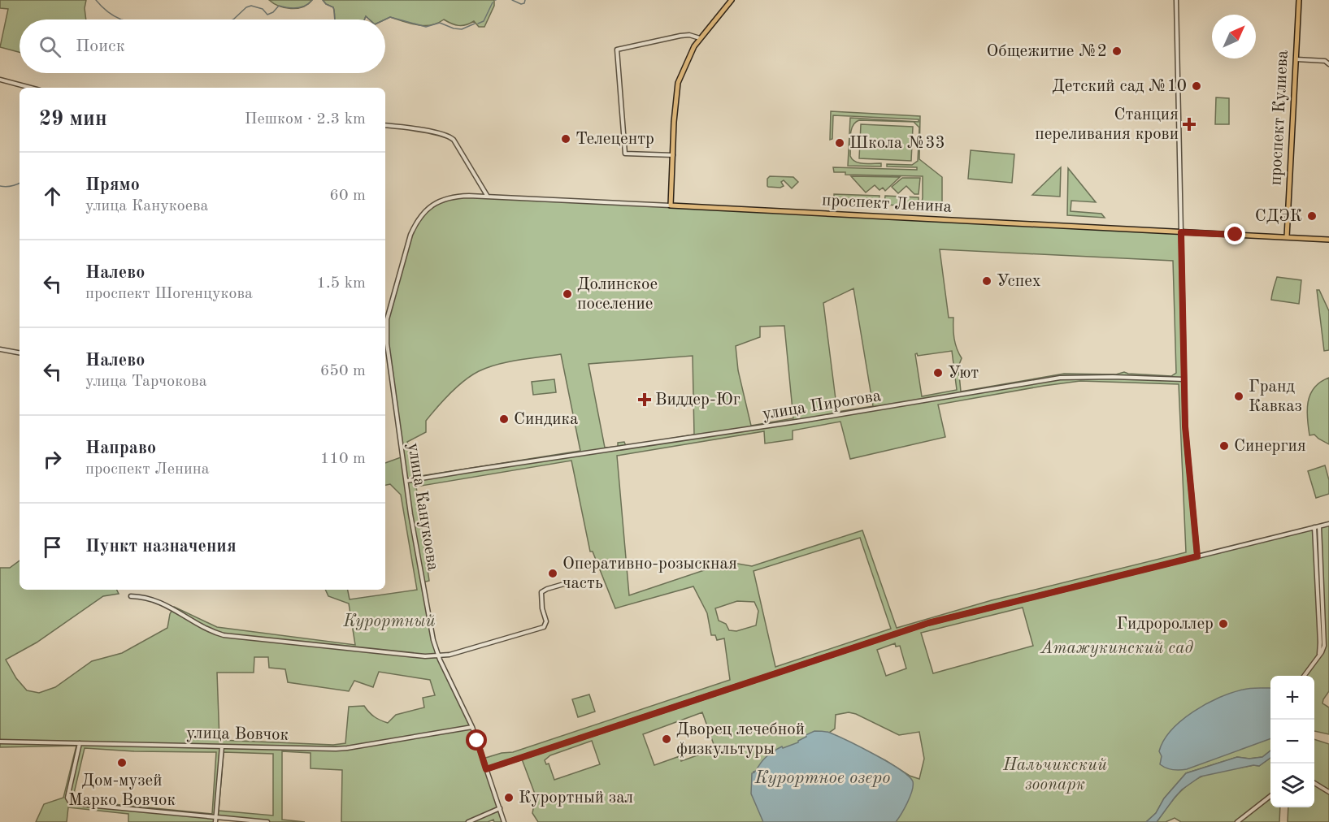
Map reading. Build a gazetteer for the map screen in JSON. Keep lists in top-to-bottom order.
{
  "streets": {
    "main road": ["проспект Кулиева", "проспект Ленина"],
    "street": ["улица Пирогова", "улица Канукоева", "улица Вовчок"]
  },
  "crossings": [
    ["проспект Кулиева", "проспект Ленина"],
    ["проспект Ленина", "улица Канукоева"],
    ["улица Пирогова", "улица Канукоева"],
    ["улица Канукоева", "улица Вовчок"]
  ],
  "water": ["Курортное озеро"],
  "parks": ["Курортный", "Атажукинский сад", "Нальчикский зоопарк"],
  "places": {
    "other": [
      "Общежитие №2",
      "Детский сад №10",
      "Телецентр",
      "Школа №33",
      "СДЭК",
      "Успех",
      "Долинское поселение",
      "Уют",
      "Гранд Кавказ",
      "Синдика",
      "Синергия",
      "Оперативно-розыскная часть",
      "Гидророллер",
      "Дворец лечебной физкультуры",
      "Дом-музей Марко Вовчок",
      "Курортный зал"
    ],
    "health": ["Станция переливания крови", "Виддер-Юг"]
  },
  "north": "top right",
  "page": {
    "search": "Поиск",
    "heading": ["29 мин", "Пешком · 2.3 km"],
    "list": [
      ["Прямо", "улица Канукоева", "60 m"],
      ["Налево", "проспект Шогенцукова", "1.5 km"],
      ["Налево", "улица Тарчокова", "650 m"],
      ["Направо", "проспект Ленина", "110 m"],
      "Пункт назначения"
    ],
    "map_buttons": ["+", "−"]
  }
}
